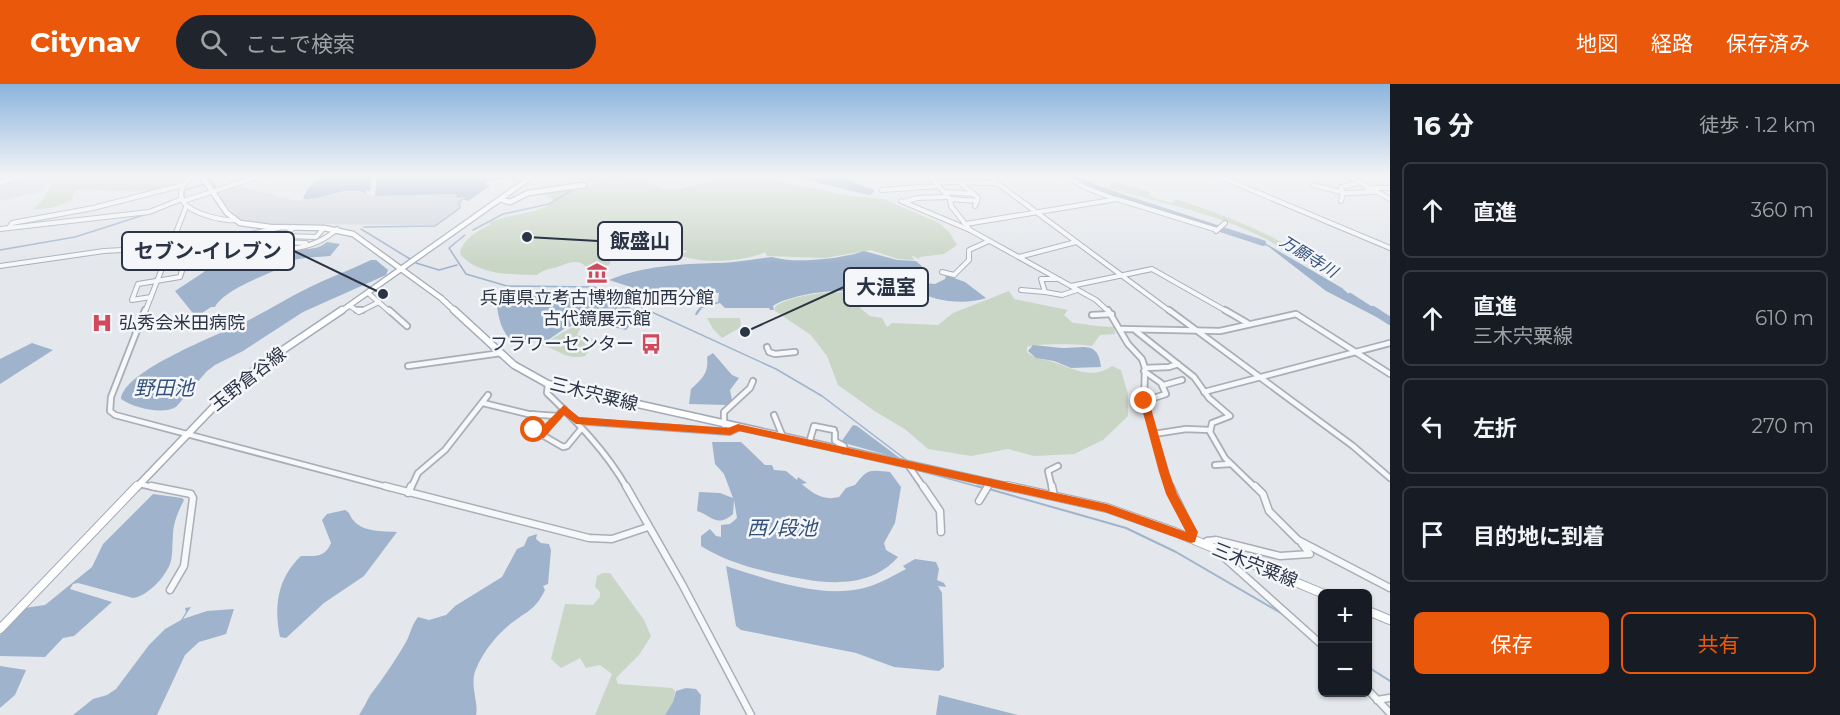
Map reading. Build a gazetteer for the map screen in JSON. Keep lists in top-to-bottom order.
{
  "streets": {
    "main road": ["玉野倉谷線", "三木宍粟線"]
  },
  "crossings": [
    ["玉野倉谷線", "三木宍粟線"]
  ],
  "water": ["万願寺川", "野田池", "西ﾉ段池"],
  "places": {
    "other": ["飯盛山", "セブン-イレブン", "大温室"],
    "museum": ["兵庫県立考古博物館加西分館 古代鏡展示館"],
    "hospital": ["弘秀会米田病院"],
    "bus stop": ["フラワーセンター"]
  },
  "page": {
    "header": "Citynav",
    "search": "ここで検索",
    "nav": ["地図", "経路", "保存済み"],
    "heading": ["16 分", "徒歩 · 1.2 km"],
    "list": [
      ["直進", "360 m"],
      ["直進", "三木宍粟線", "610 m"],
      ["左折", "270 m"],
      "目的地に到着"
    ],
    "map_buttons": ["+", "−"],
    "buttons": ["保存", "共有"]
  }
}
